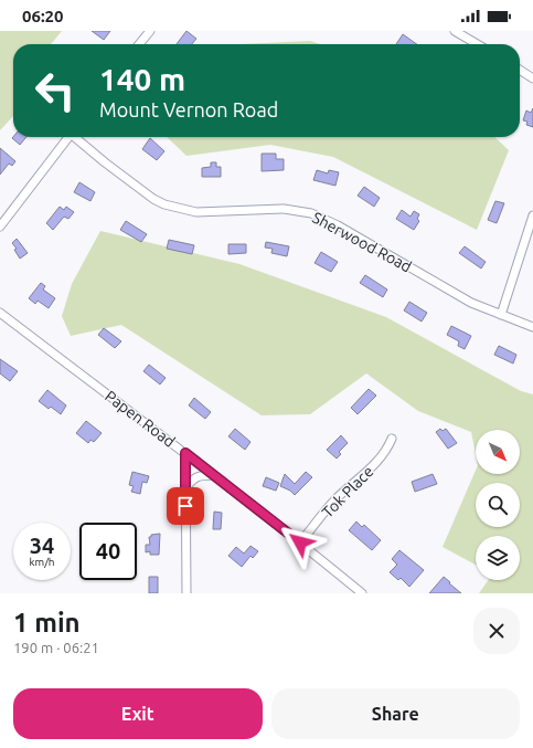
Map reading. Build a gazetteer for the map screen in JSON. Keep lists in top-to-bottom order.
{
  "streets": {
    "street": ["Sherwood Road", "Papen Road", "Tok Place"]
  },
  "crossings": [
    ["Papen Road", "Tok Place"]
  ],
  "north": "bottom right",
  "page": {
    "status": "06:20",
    "turn": ["140 m", "Mount Vernon Road"],
    "speed": "34 km/h",
    "limit": "40",
    "heading": ["1 min", "190 m · 06:21"],
    "buttons": ["Exit", "Share"]
  }
}
